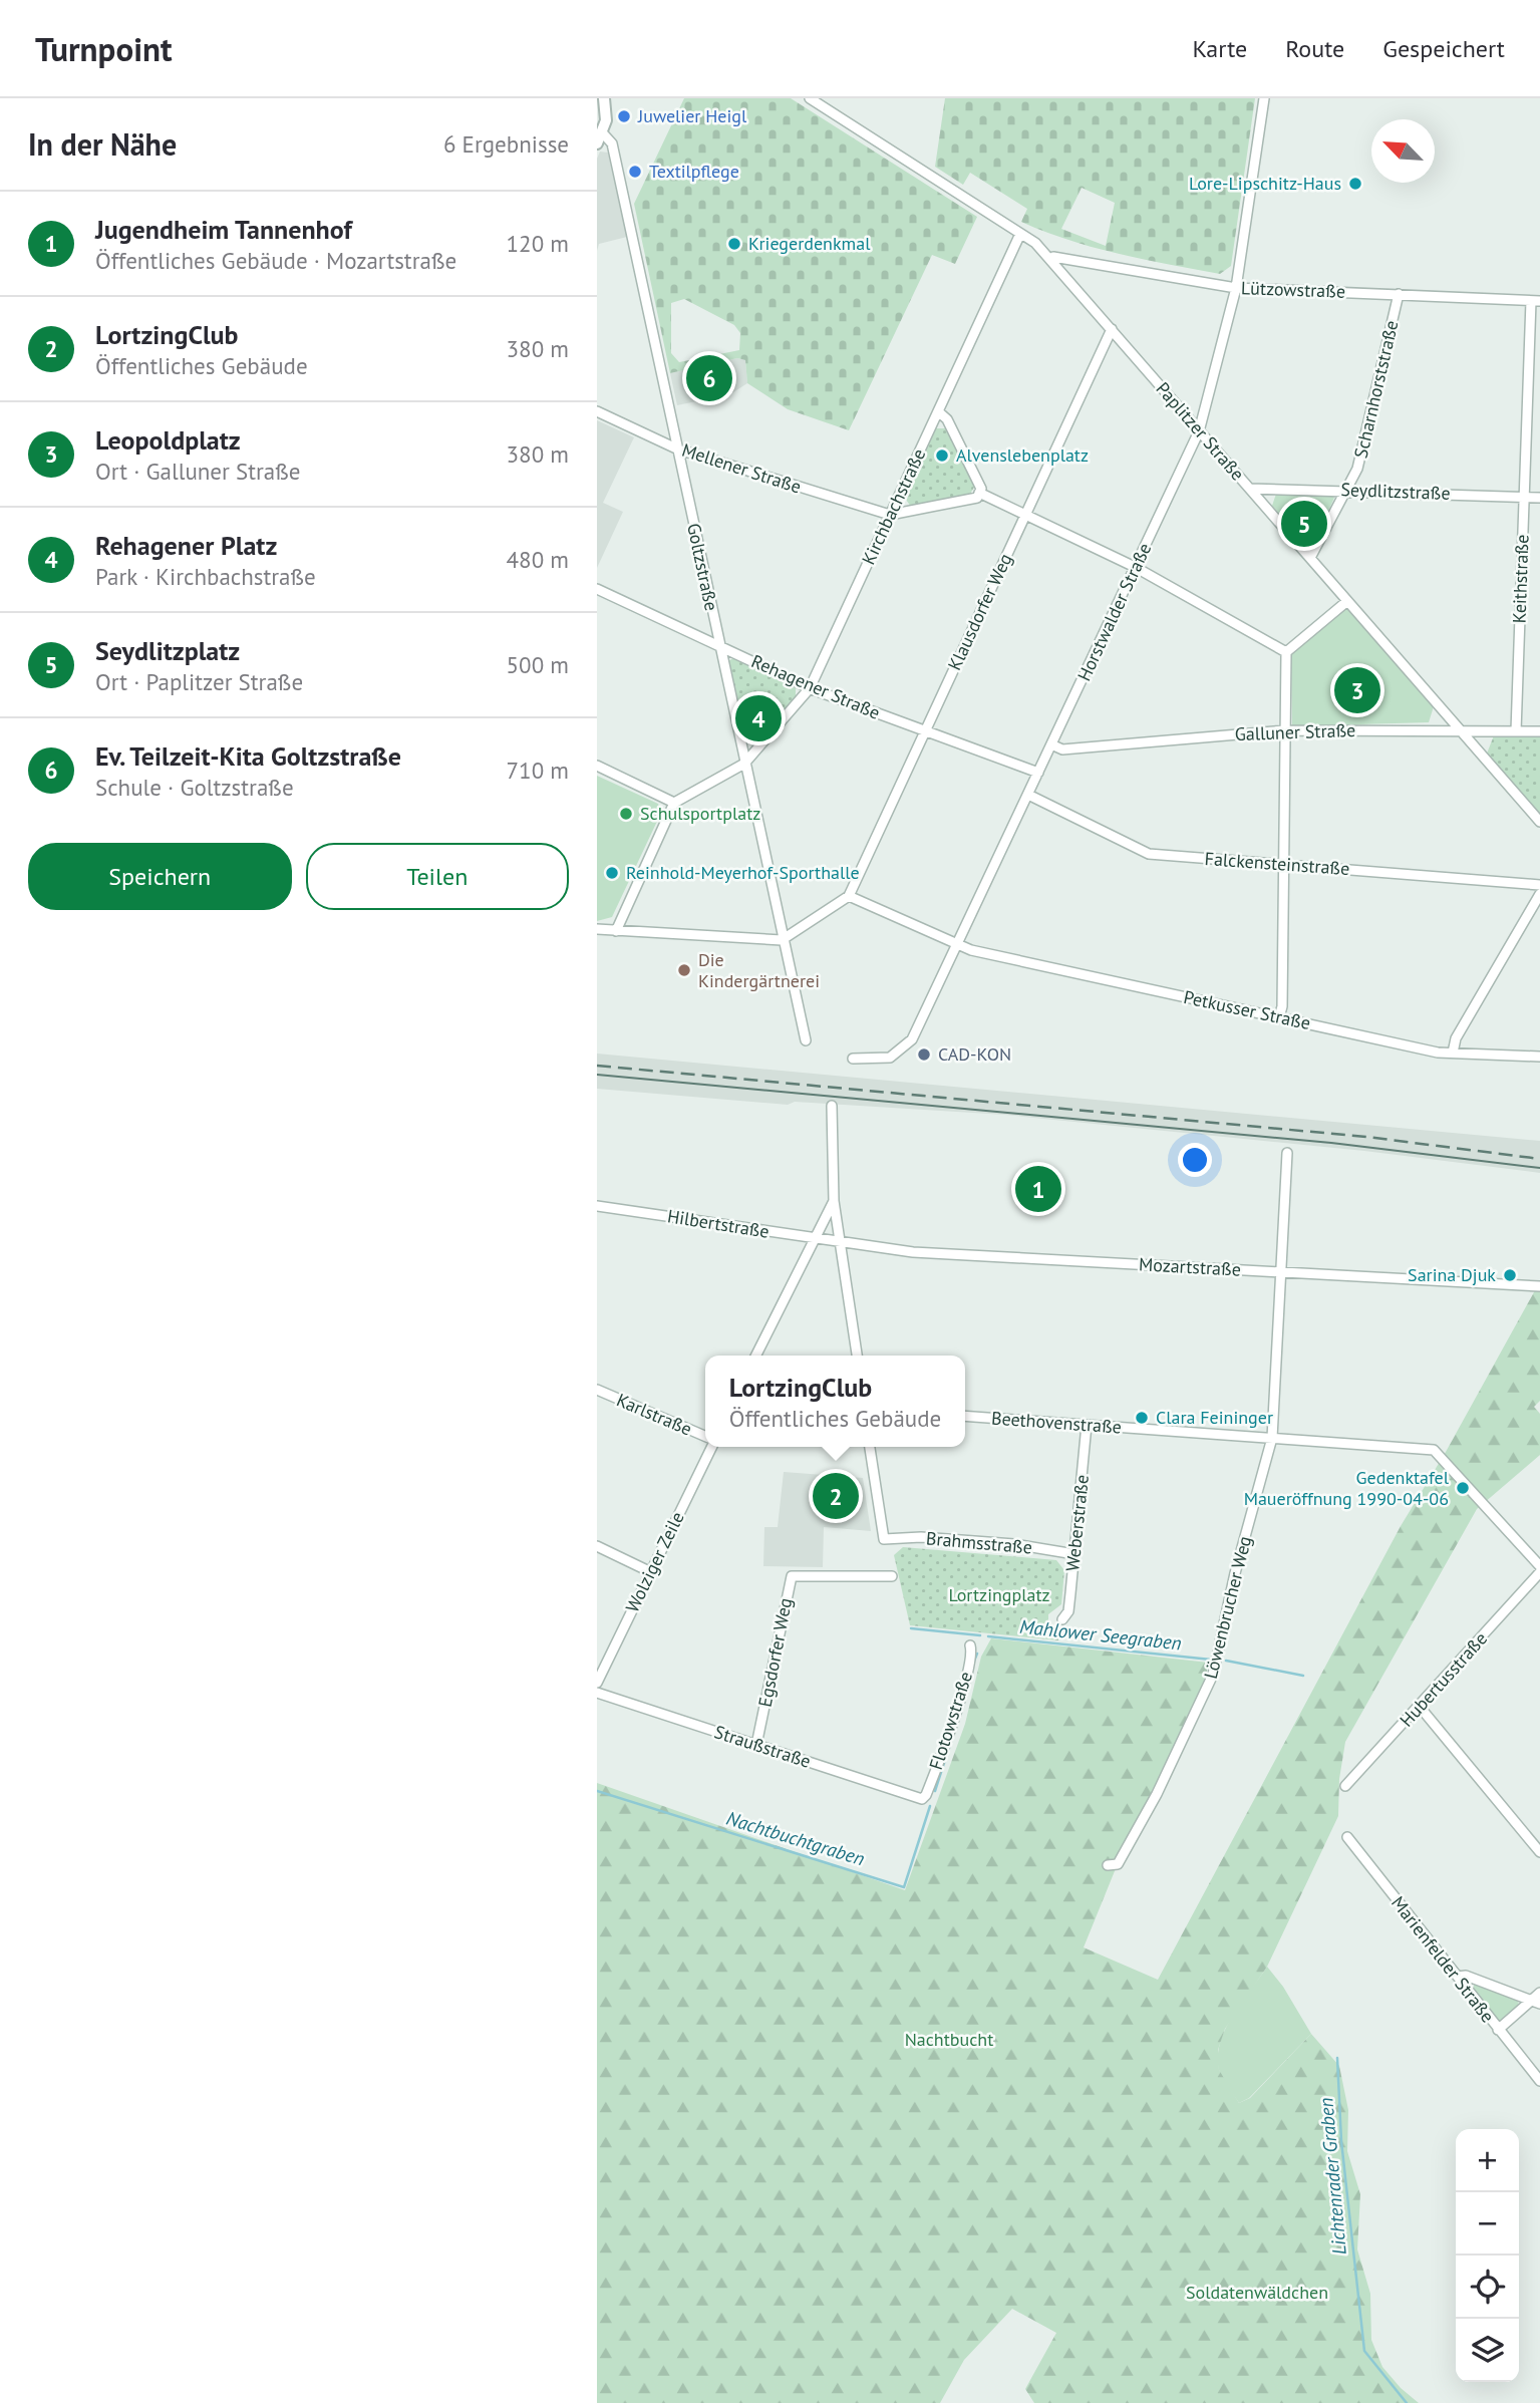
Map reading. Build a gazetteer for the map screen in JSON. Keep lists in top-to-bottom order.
{
  "streets": {
    "street": [
      "Lützowstraße",
      "Scharnhorststraße",
      "Paplitzer Straße",
      "Mellener Straße",
      "Seydlitzstraße",
      "Kirchbachstraße",
      "Goltzstraße",
      "Keithstraße",
      "Klausdorfer Weg",
      "Horstwalder Straße",
      "Rehagener Straße",
      "Galluner Straße",
      "Falckensteinstraße",
      "Petkusser Straße",
      "Hilbertstraße",
      "Mozartstraße",
      "Karlstraße",
      "Beethovenstraße",
      "Weberstraße",
      "Brahmsstraße",
      "Wolziger Zeile",
      "Löwenbrucher Weg",
      "Egsdorfer Weg",
      "Hubertusstraße",
      "Flotowstraße",
      "Straußstraße",
      "Marienfelder Straße"
    ]
  },
  "crossings": [
    ["Lützowstraße", "Scharnhorststraße"],
    ["Lützowstraße", "Paplitzer Straße"],
    ["Lützowstraße", "Keithstraße"],
    ["Lützowstraße", "Horstwalder Straße"],
    ["Scharnhorststraße", "Paplitzer Straße"],
    ["Scharnhorststraße", "Seydlitzstraße"],
    ["Paplitzer Straße", "Seydlitzstraße"],
    ["Paplitzer Straße", "Kirchbachstraße"],
    ["Paplitzer Straße", "Klausdorfer Weg"],
    ["Paplitzer Straße", "Horstwalder Straße"],
    ["Paplitzer Straße", "Galluner Straße"],
    ["Mellener Straße", "Kirchbachstraße"],
    ["Mellener Straße", "Goltzstraße"],
    ["Seydlitzstraße", "Keithstraße"],
    ["Kirchbachstraße", "Goltzstraße"],
    ["Kirchbachstraße", "Rehagener Straße"],
    ["Goltzstraße", "Rehagener Straße"],
    ["Keithstraße", "Galluner Straße"],
    ["Klausdorfer Weg", "Rehagener Straße"],
    ["Klausdorfer Weg", "Petkusser Straße"],
    ["Horstwalder Straße", "Rehagener Straße"],
    ["Horstwalder Straße", "Galluner Straße"],
    ["Horstwalder Straße", "Falckensteinstraße"],
    ["Horstwalder Straße", "Petkusser Straße"],
    ["Hilbertstraße", "Mozartstraße"],
    ["Mozartstraße", "Löwenbrucher Weg"],
    ["Beethovenstraße", "Weberstraße"],
    ["Beethovenstraße", "Löwenbrucher Weg"],
    ["Weberstraße", "Brahmsstraße"],
    ["Egsdorfer Weg", "Straußstraße"],
    ["Flotowstraße", "Straußstraße"]
  ],
  "water": ["Mahlower Seegraben", "Nachtbuchtgraben", "Lichtenrader Graben"],
  "parks": ["Lortzingplatz", "Nachtbucht", "Soldatenwäldchen"],
  "places": [
    "Juwelier Heigl",
    "Textilpflege",
    "Lore-Lipschitz-Haus",
    "Kriegerdenkmal",
    "Alvenslebenplatz",
    "Schulsportplatz",
    "Reinhold-Meyerhof-Sporthalle",
    "Die Kindergärtnerei",
    "CAD-KON",
    "Sarina Djuk",
    "Clara Feininger",
    "Gedenktafel Maueröffnung 1990-04-06"
  ],
  "north": "top left",
  "page": {
    "header": "Turnpoint",
    "nav": ["Karte", "Route", "Gespeichert"],
    "heading": ["In der Nähe", "6 Ergebnisse"],
    "list": [
      {
        "mark": "1",
        "name": "Jugendheim Tannenhof",
        "note": "Öffentliches Gebäude · Mozartstraße",
        "value": "120 m"
      },
      {
        "mark": "2",
        "name": "LortzingClub",
        "note": "Öffentliches Gebäude",
        "value": "380 m"
      },
      {
        "mark": "3",
        "name": "Leopoldplatz",
        "note": "Ort · Galluner Straße",
        "value": "380 m"
      },
      {
        "mark": "4",
        "name": "Rehagener Platz",
        "note": "Park · Kirchbachstraße",
        "value": "480 m"
      },
      {
        "mark": "5",
        "name": "Seydlitzplatz",
        "note": "Ort · Paplitzer Straße",
        "value": "500 m"
      },
      {
        "mark": "6",
        "name": "Ev. Teilzeit-Kita Goltzstraße",
        "note": "Schule · Goltzstraße",
        "value": "710 m"
      }
    ],
    "pins": [
      "6",
      "5",
      "3",
      "4",
      "1",
      "2"
    ],
    "buttons": ["Speichern", "Teilen"],
    "popup": ["LortzingClub", "Öffentliches Gebäude"],
    "map_buttons": ["+", "−"]
  }
}
